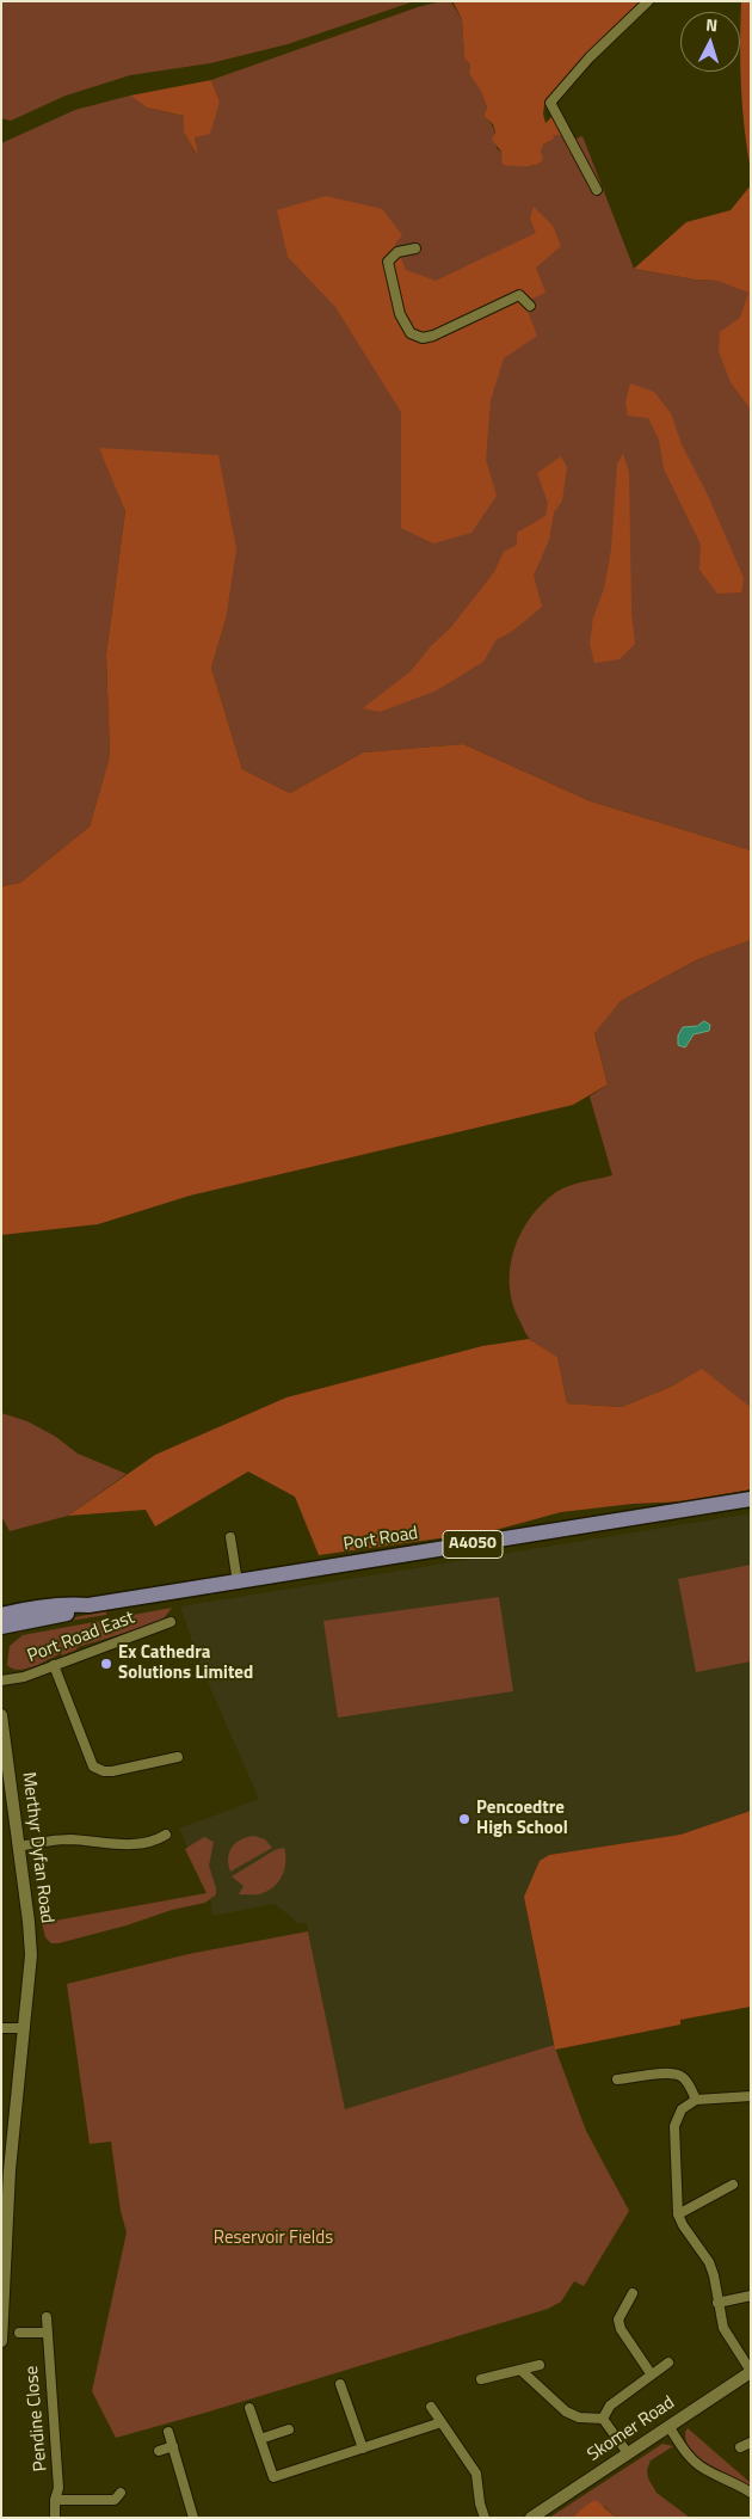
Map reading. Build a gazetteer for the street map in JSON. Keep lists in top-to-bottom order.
{
  "streets": {
    "main road": ["Port Road", "A4050"],
    "street": [
      "Port Road East",
      "Merthyr Dyfan Road",
      "Pendine Close",
      "Skomer Road"
    ]
  },
  "parks": ["Reservoir Fields"],
  "places": ["Ex Cathedra Solutions Limited", "Pencoedtre High School"],
  "north": "top"
}
